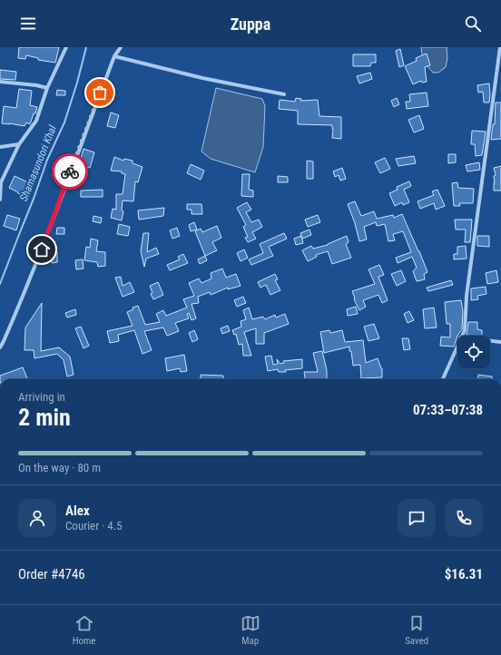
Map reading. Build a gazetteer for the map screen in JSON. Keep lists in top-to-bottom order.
{
  "water": ["Shamasundori Khal"],
  "page": {
    "header": "Zuppa",
    "heading": ["2 min", "Arriving in", "07:33–07:38"],
    "panel": [
      "Alex",
      "Courier · 4.5",
      "Order #4746",
      "$16.31"
    ],
    "bar": "On the way · 80 m",
    "tabs": ["Home", "Map", "Saved"]
  }
}
